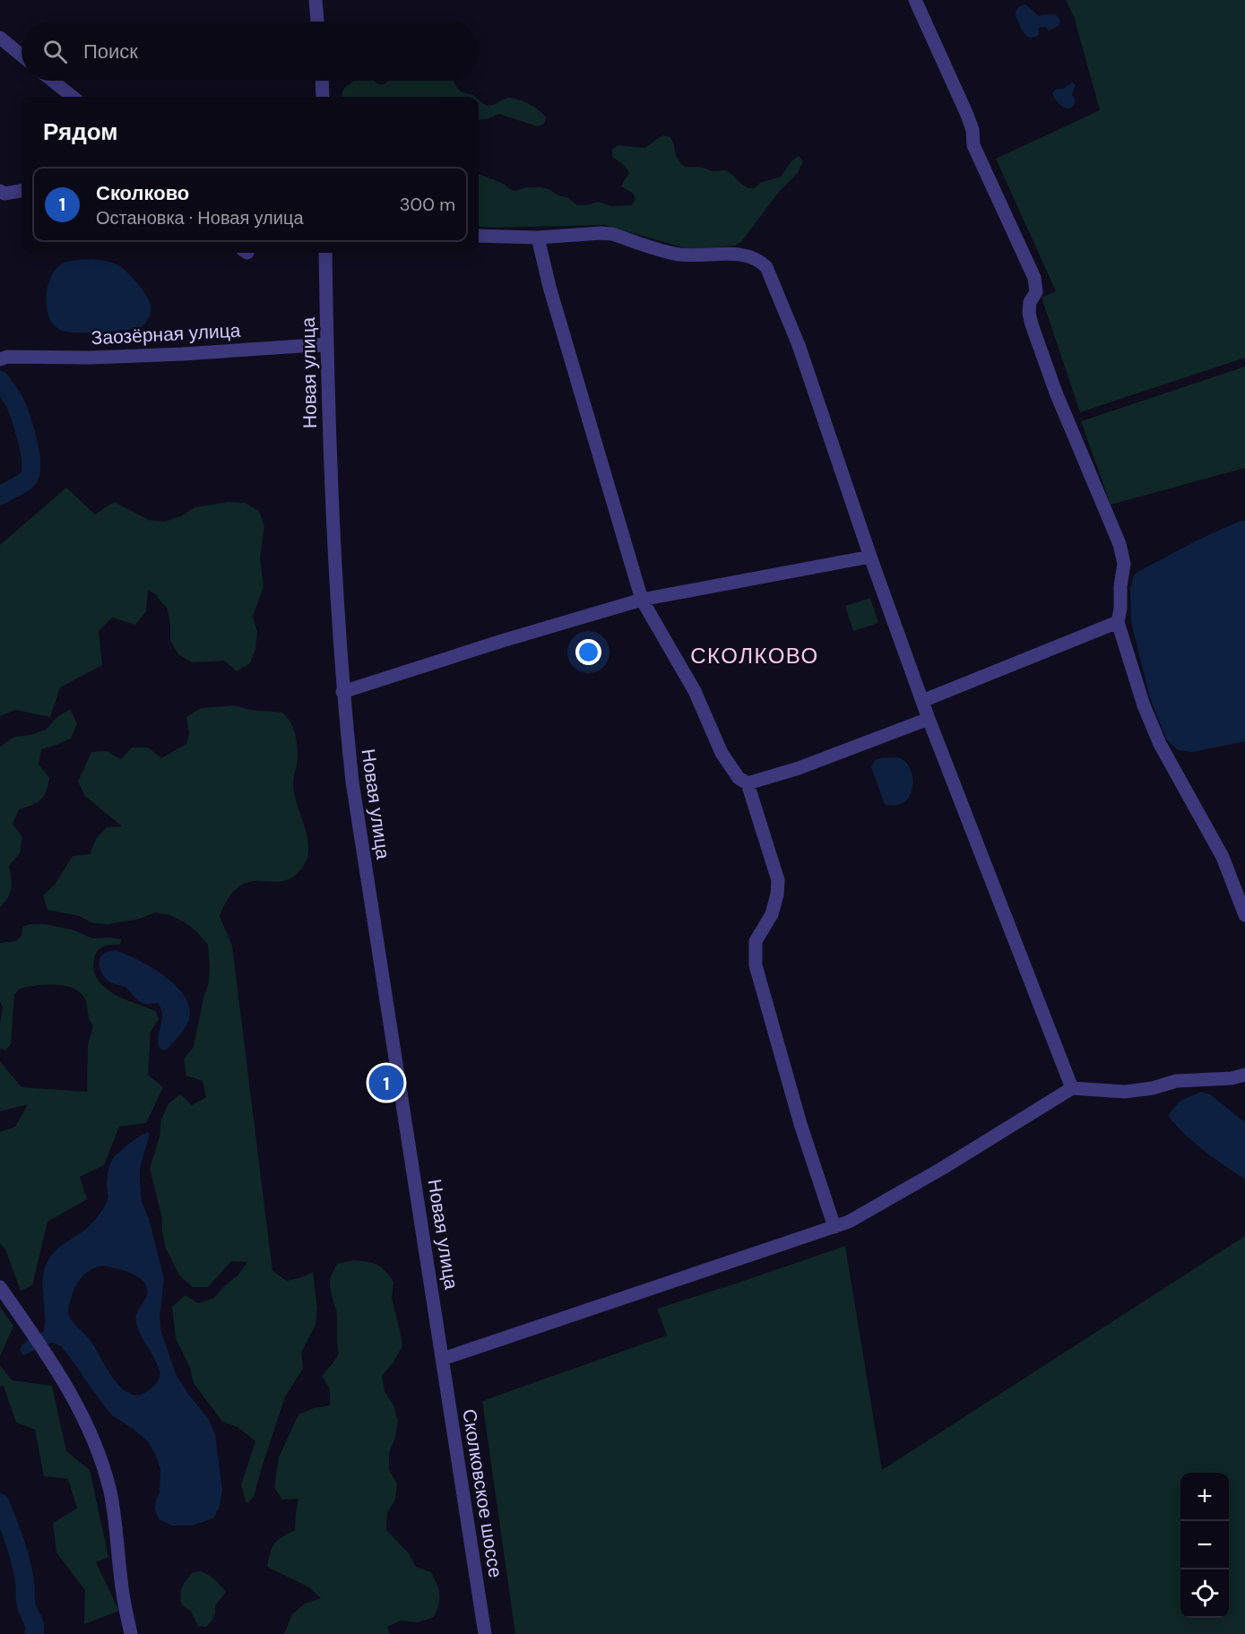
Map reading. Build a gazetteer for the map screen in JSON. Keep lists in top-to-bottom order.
{
  "streets": {
    "street": ["Заозёрная улица", "Новая улица", "Сколковское шоссе"]
  },
  "crossings": [
    ["Заозёрная улица", "Новая улица"],
    ["Новая улица", "Сколковское шоссе"]
  ],
  "districts": ["СКОЛКОВО"],
  "page": {
    "search": "Поиск",
    "heading": "Рядом",
    "list": [
      {
        "mark": "1",
        "name": "Сколково",
        "note": "Остановка · Новая улица",
        "value": "300 m"
      }
    ],
    "pins": "1",
    "map_buttons": ["+", "−"]
  }
}
